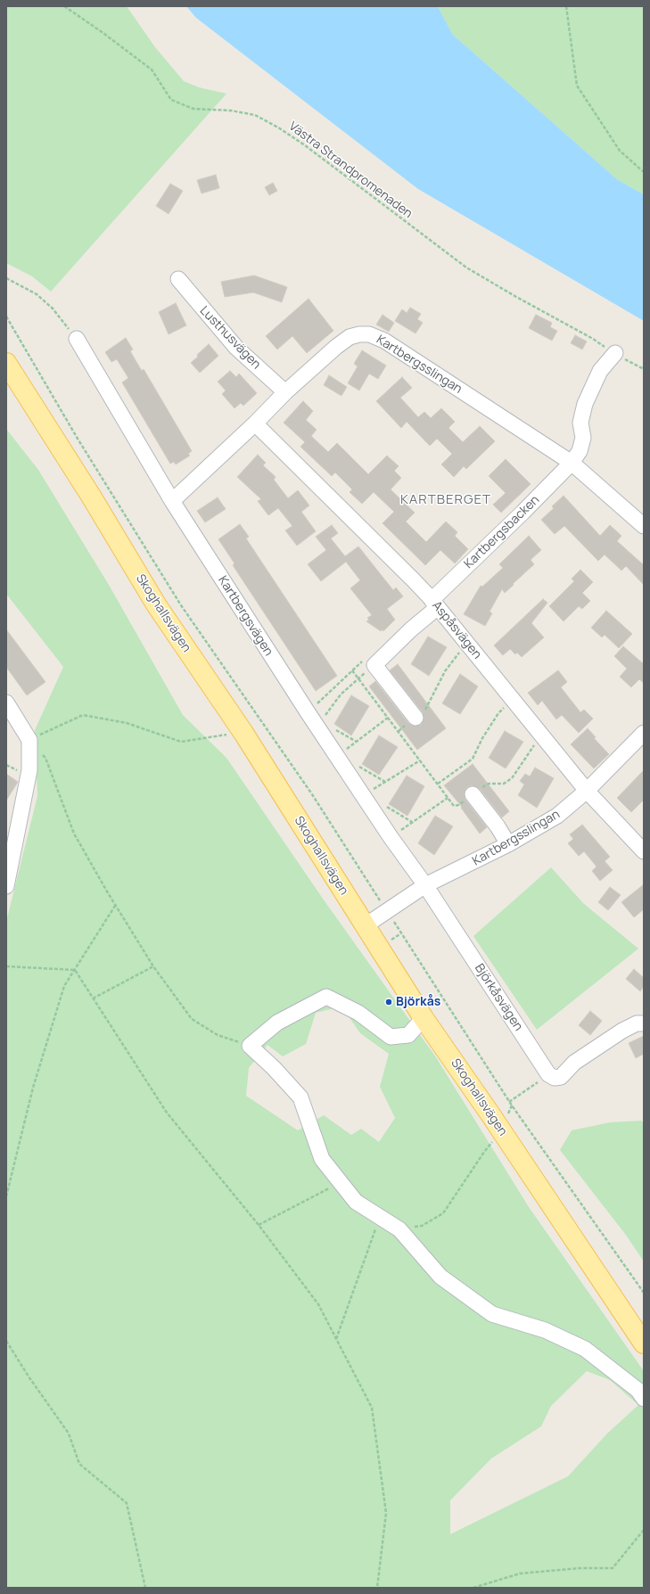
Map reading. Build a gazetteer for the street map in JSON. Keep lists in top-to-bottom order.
{
  "streets": {
    "main road": ["Skoghallsvägen"],
    "street": [
      "Lusthusvägen",
      "Kartbergsslingan",
      "Kartbergsbacken",
      "Kartbergsvägen",
      "Aspåsvägen",
      "Björkåsvägen"
    ],
    "path": ["Västra Strandpromenaden"]
  },
  "crossings": [
    ["Lusthusvägen", "Kartbergsslingan"],
    ["Kartbergsslingan", "Kartbergsbacken"],
    ["Kartbergsslingan", "Kartbergsvägen"],
    ["Kartbergsslingan", "Aspåsvägen"],
    ["Kartbergsslingan", "Björkåsvägen"],
    ["Kartbergsbacken", "Aspåsvägen"],
    ["Kartbergsvägen", "Björkåsvägen"]
  ],
  "districts": ["KARTBERGET"],
  "places": ["Björkås"]
}
